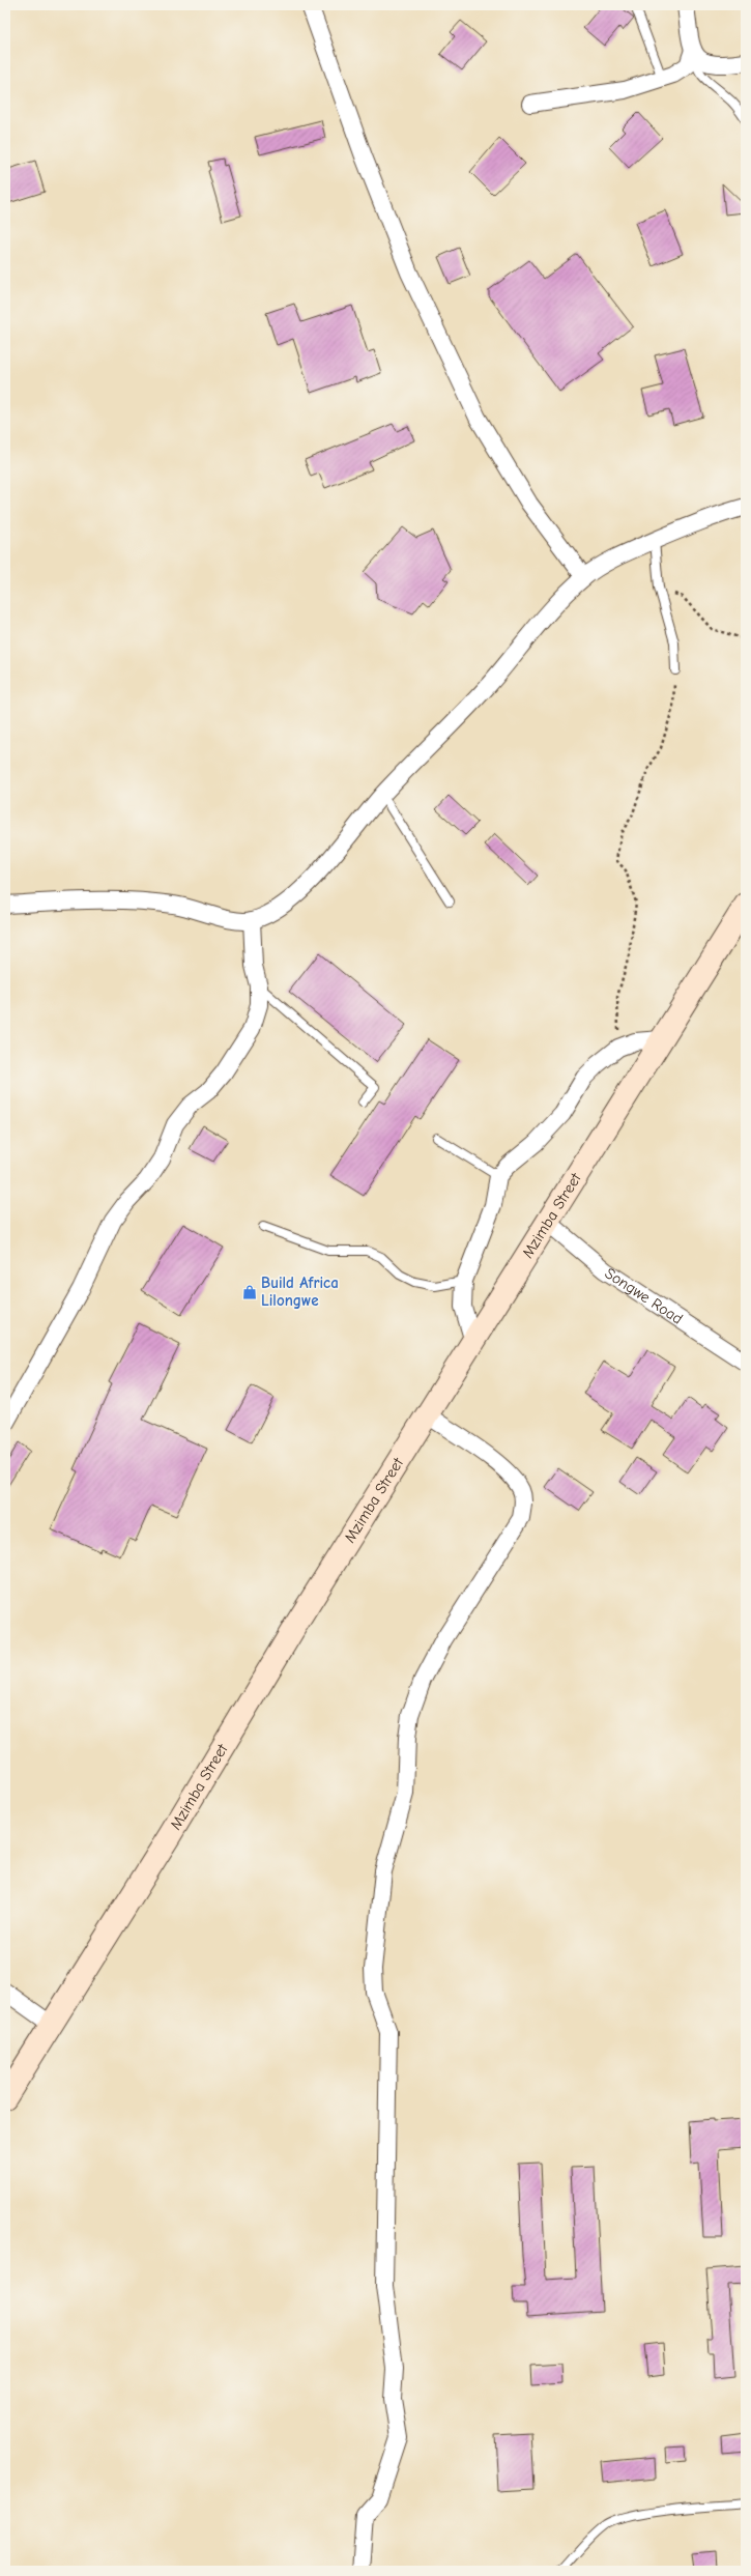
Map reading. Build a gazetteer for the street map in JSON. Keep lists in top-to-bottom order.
{
  "streets": {
    "main road": ["Mzimba Street"],
    "street": ["Songwe Road"]
  },
  "crossings": [
    ["Mzimba Street", "Songwe Road"]
  ],
  "places": {
    "shop": ["Build Africa Lilongwe"]
  }
}
